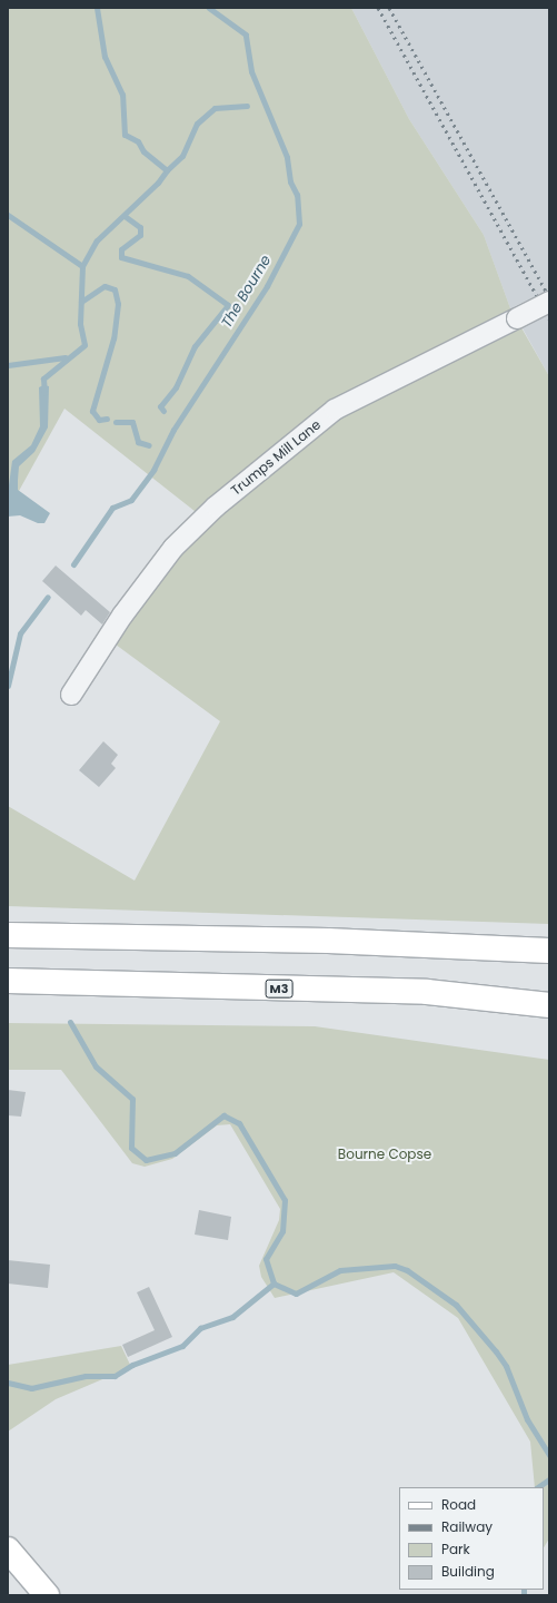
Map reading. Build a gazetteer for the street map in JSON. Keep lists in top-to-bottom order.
{
  "streets": {
    "main road": ["M3"],
    "street": ["Trumps Mill Lane"]
  },
  "water": ["The Bourne"],
  "parks": ["Bourne Copse"],
  "legend": [
    "Road",
    "Railway",
    "Park",
    "Building"
  ]
}
